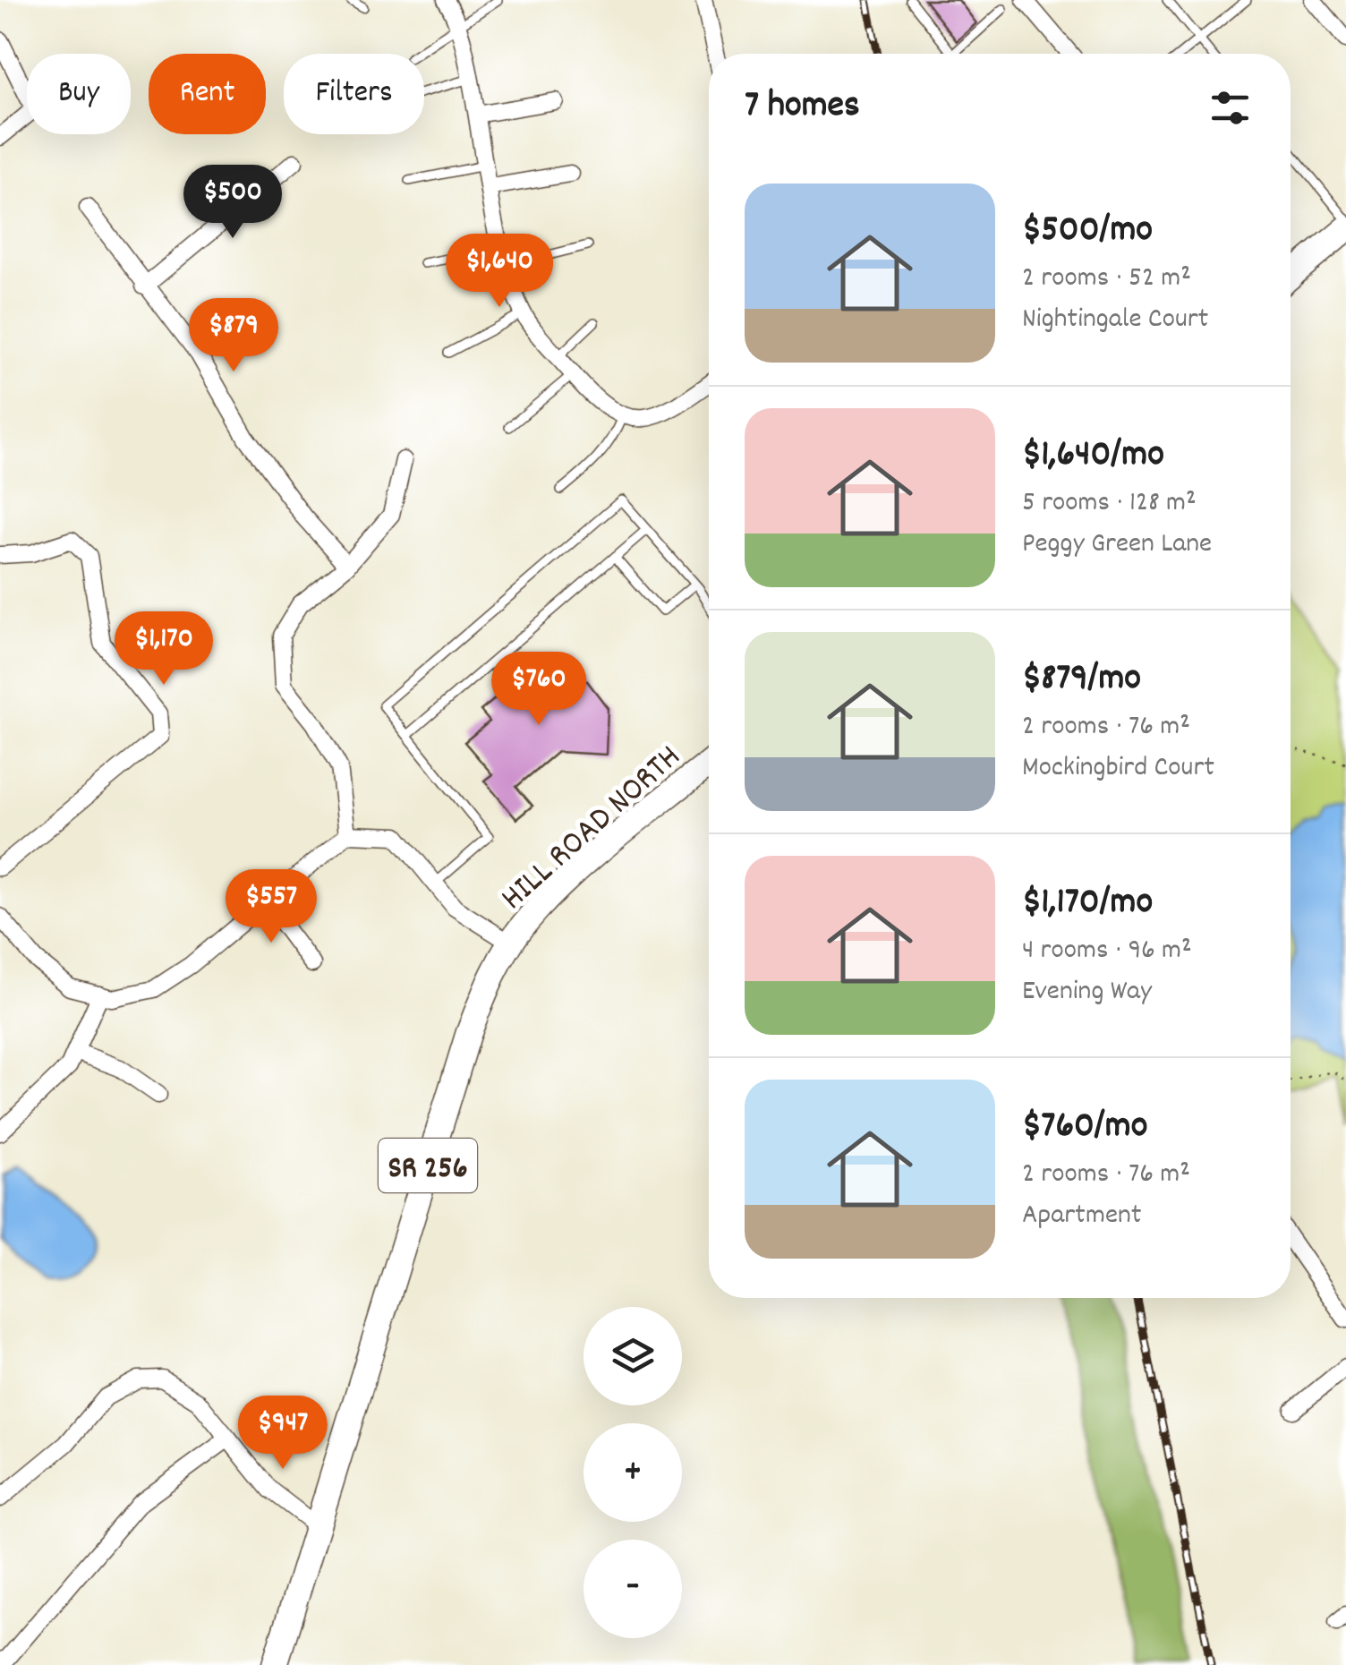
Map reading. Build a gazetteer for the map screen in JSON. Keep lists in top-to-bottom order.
{
  "streets": {
    "main road": ["HILL ROAD NORTH", "SR 256"]
  },
  "page": {
    "chip": ["Buy", "Rent", "Filters"],
    "heading": "7 homes",
    "list": [
      {
        "name": "$500/mo",
        "note": "2 rooms · 52 m² · Nightingale Court"
      },
      {
        "name": "$1,640/mo",
        "note": "5 rooms · 128 m² · Peggy Green Lane"
      },
      {
        "name": "$879/mo",
        "note": "2 rooms · 76 m² · Mockingbird Court"
      },
      {
        "name": "$1,170/mo",
        "note": "4 rooms · 96 m² · Evening Way"
      },
      {
        "name": "$760/mo",
        "note": "2 rooms · 76 m² · Apartment"
      }
    ],
    "price": [
      "$500",
      "$1,640",
      "$879",
      "$1,170",
      "$760",
      "$557",
      "$947"
    ],
    "map_buttons": ["+", "−"]
  }
}
